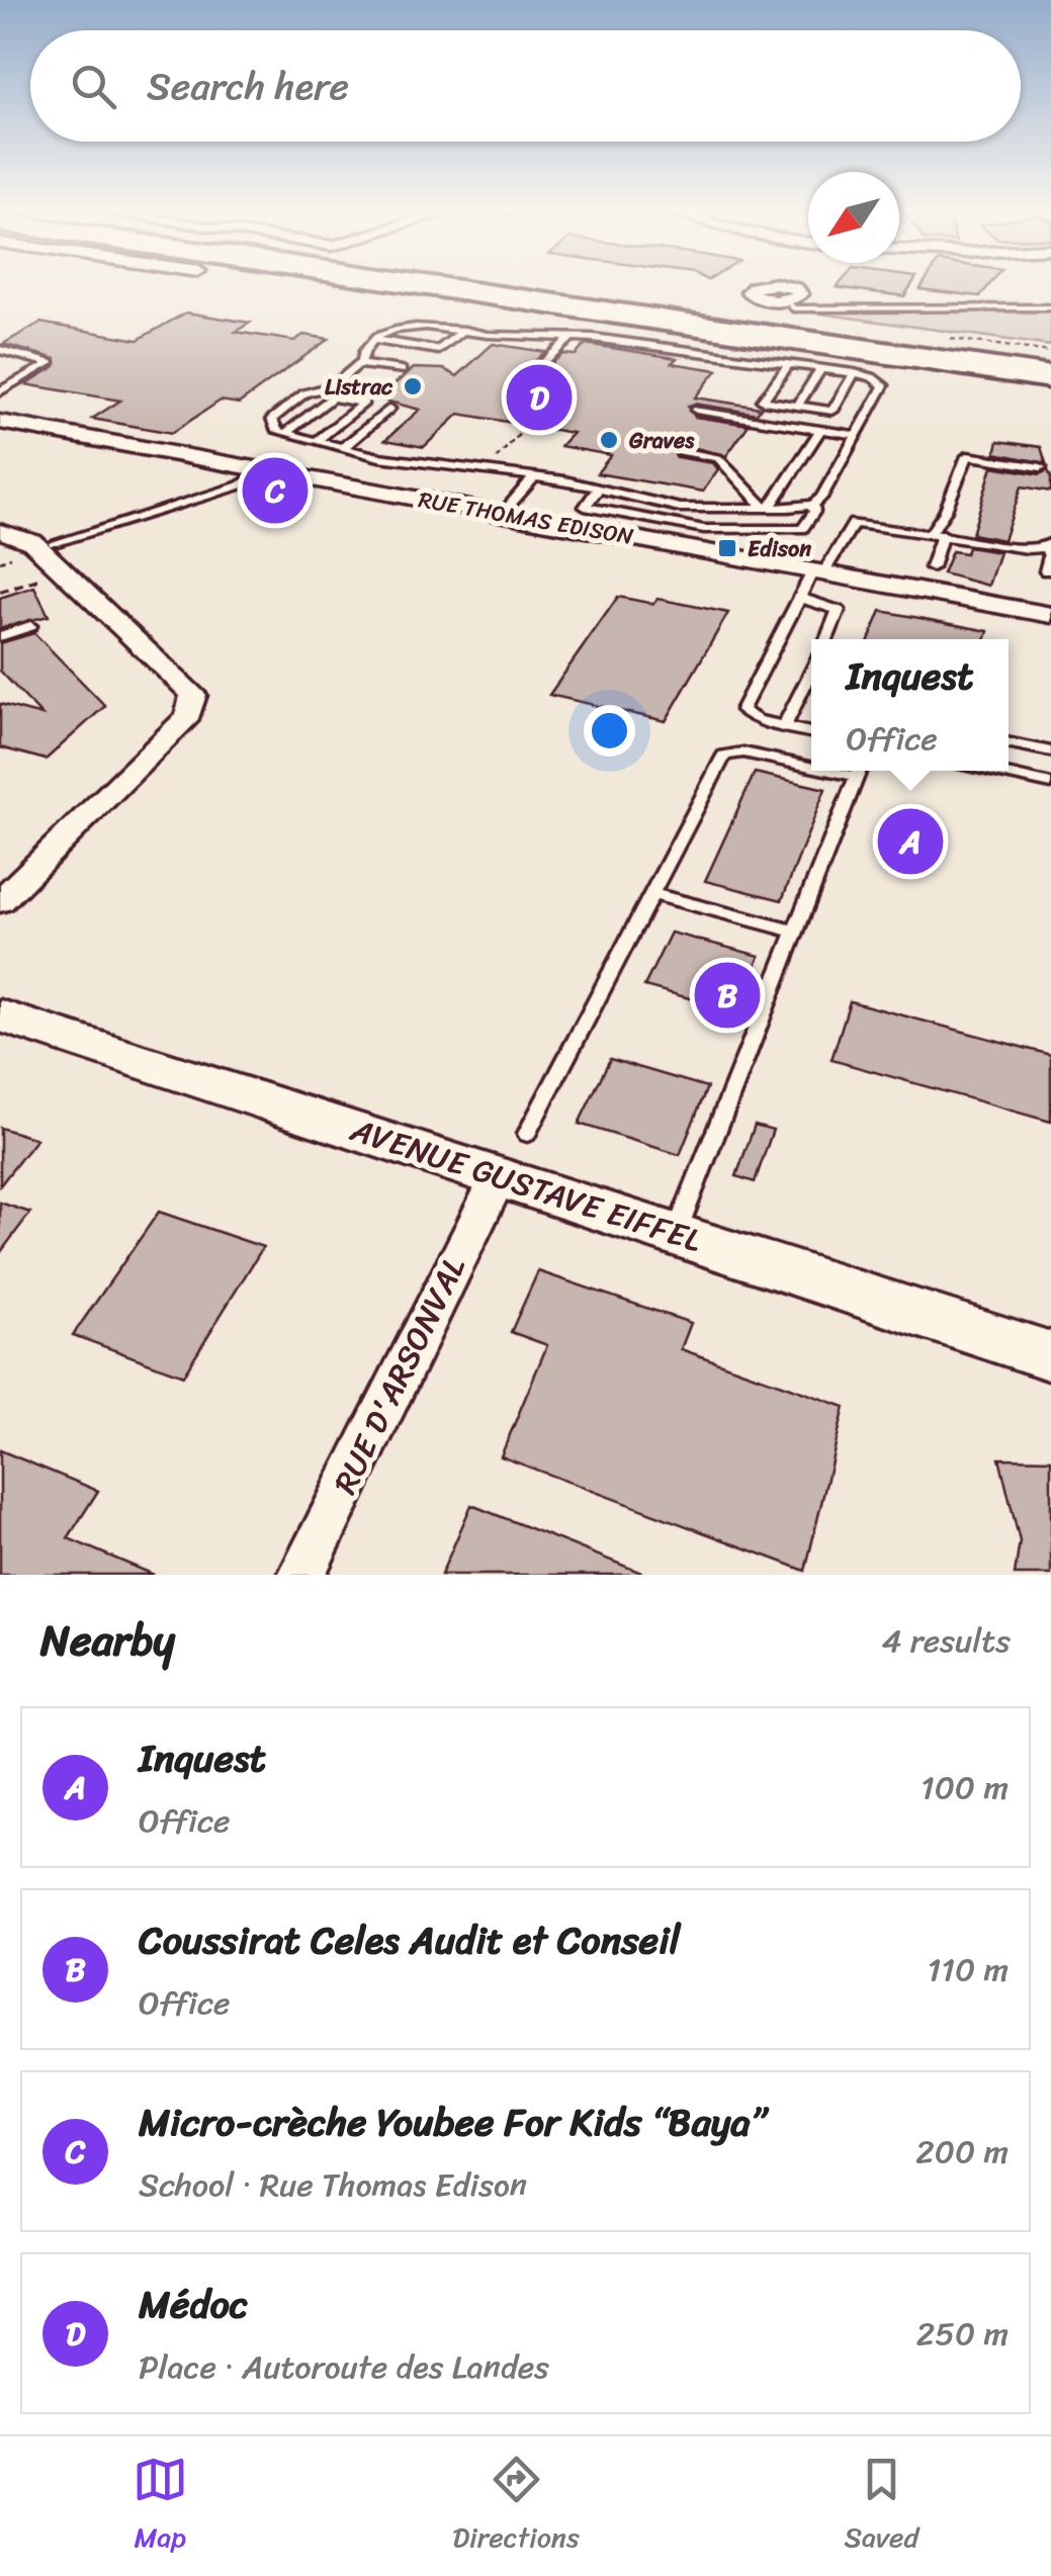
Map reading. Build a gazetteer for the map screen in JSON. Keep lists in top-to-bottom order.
{
  "streets": {
    "street": ["RUE THOMAS EDISON", "AVENUE GUSTAVE EIFFEL", "RUE D'ARSONVAL"]
  },
  "crossings": [
    ["AVENUE GUSTAVE EIFFEL", "RUE D'ARSONVAL"]
  ],
  "places": {
    "other": ["Listrac", "Graves"],
    "transit": ["Edison"]
  },
  "north": "bottom left",
  "page": {
    "search": "Search here",
    "pins": [
      "D",
      "C",
      "A",
      "B"
    ],
    "popup": ["Inquest", "Office"],
    "heading": ["Nearby", "4 results"],
    "list": [
      {
        "mark": "A",
        "name": "Inquest",
        "note": "Office",
        "value": "100 m"
      },
      {
        "mark": "B",
        "name": "Coussirat Celes Audit et Conseil",
        "note": "Office",
        "value": "110 m"
      },
      {
        "mark": "C",
        "name": "Micro-crèche Youbee For Kids “Baya”",
        "note": "School · Rue Thomas Edison",
        "value": "200 m"
      },
      {
        "mark": "D",
        "name": "Médoc",
        "note": "Place · Autoroute des Landes",
        "value": "250 m"
      }
    ],
    "nav": ["Map", "Directions", "Saved"]
  }
}
